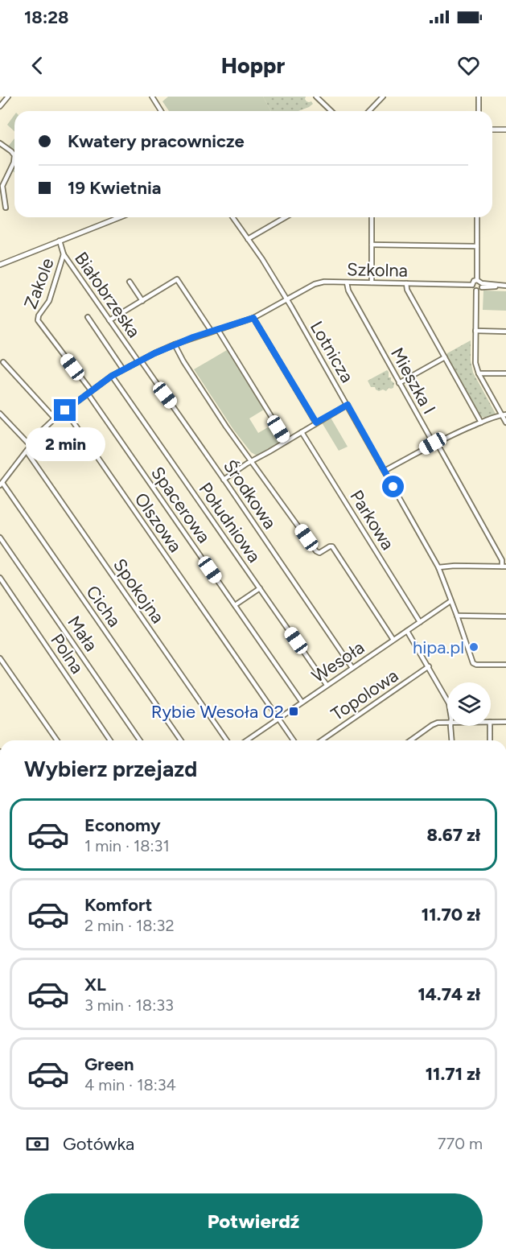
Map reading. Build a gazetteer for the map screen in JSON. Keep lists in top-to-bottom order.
{
  "streets": {
    "street": [
      "Szkolna",
      "Zakole",
      "Białobrzeska",
      "Lotnicza",
      "Mieszka I",
      "Środkowa",
      "Spacerowa",
      "Parkowa",
      "Olszowa",
      "Południowa",
      "Spokojna",
      "Cicha",
      "Mała",
      "Polna",
      "Wesoła",
      "Topolowa"
    ]
  },
  "crossings": [
    ["Szkolna", "Zakole"],
    ["Szkolna", "Białobrzeska"],
    ["Szkolna", "Lotnicza"],
    ["Szkolna", "Mieszka I"],
    ["Szkolna", "Środkowa"],
    ["Szkolna", "Spacerowa"],
    ["Szkolna", "Olszowa"],
    ["Szkolna", "Południowa"],
    ["Szkolna", "Spokojna"],
    ["Szkolna", "Cicha"],
    ["Zakole", "Białobrzeska"],
    ["Zakole", "Spacerowa"],
    ["Białobrzeska", "Środkowa"],
    ["Lotnicza", "Wesoła"],
    ["Środkowa", "Wesoła"],
    ["Spacerowa", "Wesoła"],
    ["Parkowa", "Wesoła"],
    ["Olszowa", "Wesoła"],
    ["Południowa", "Wesoła"]
  ],
  "places": {
    "other": ["hipa.pl"],
    "transit": ["Rybie Wesoła 02"]
  },
  "page": {
    "status": "18:28",
    "header": "Hoppr",
    "banner": ["Kwatery pracownicze", "19 Kwietnia"],
    "bubble": "2 min",
    "heading": "Wybierz przejazd",
    "list": [
      {
        "name": "Economy",
        "note": "1 min · 18:31",
        "value": "8.67 zł"
      },
      {
        "name": "Komfort",
        "note": "2 min · 18:32",
        "value": "11.70 zł"
      },
      {
        "name": "XL",
        "note": "3 min · 18:33",
        "value": "14.74 zł"
      },
      {
        "name": "Green",
        "note": "4 min · 18:34",
        "value": "11.71 zł"
      }
    ],
    "pay": ["Gotówka", "770 m"],
    "buttons": "Potwierdź"
  }
}
